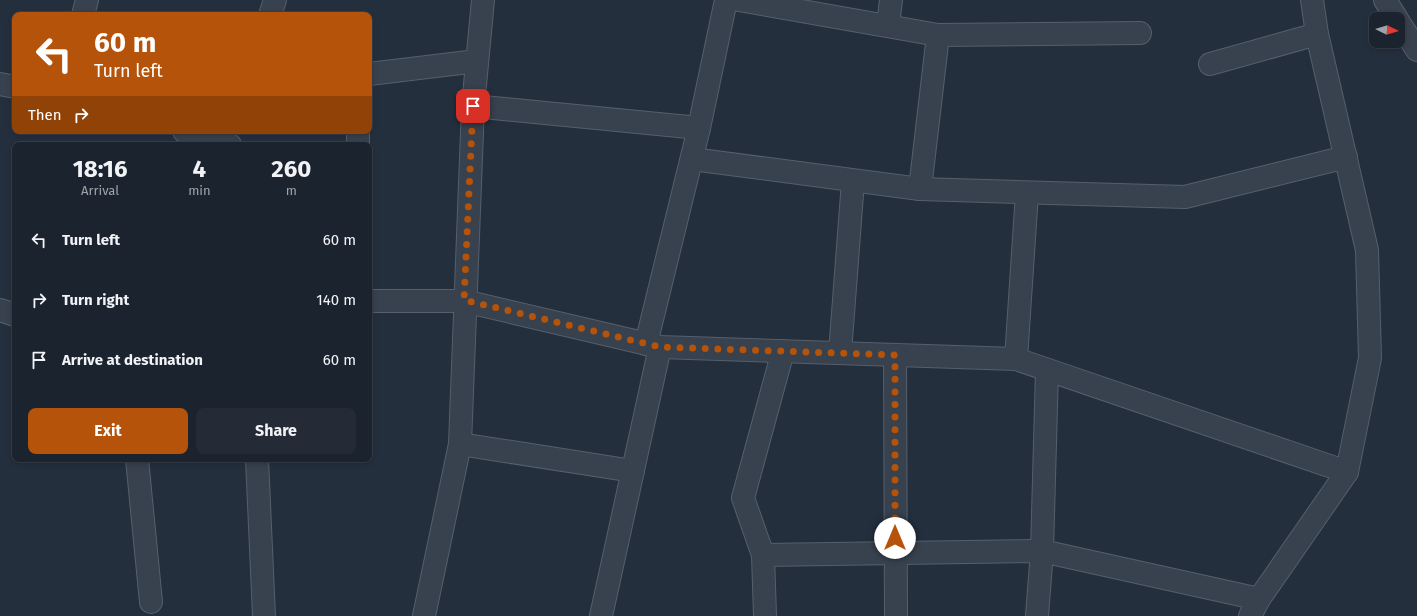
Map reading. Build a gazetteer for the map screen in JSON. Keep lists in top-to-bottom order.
{
  "north": "right",
  "page": {
    "turn": ["60 m", "Turn left"],
    "then": "Then",
    "eta": [
      "18:16",
      "Arrival",
      "4",
      "min",
      "260",
      "m"
    ],
    "list": [
      {
        "name": "Turn left",
        "value": "60 m"
      },
      {
        "name": "Turn right",
        "value": "140 m"
      },
      {
        "name": "Arrive at destination",
        "value": "60 m"
      }
    ],
    "buttons": ["Exit", "Share"]
  }
}
